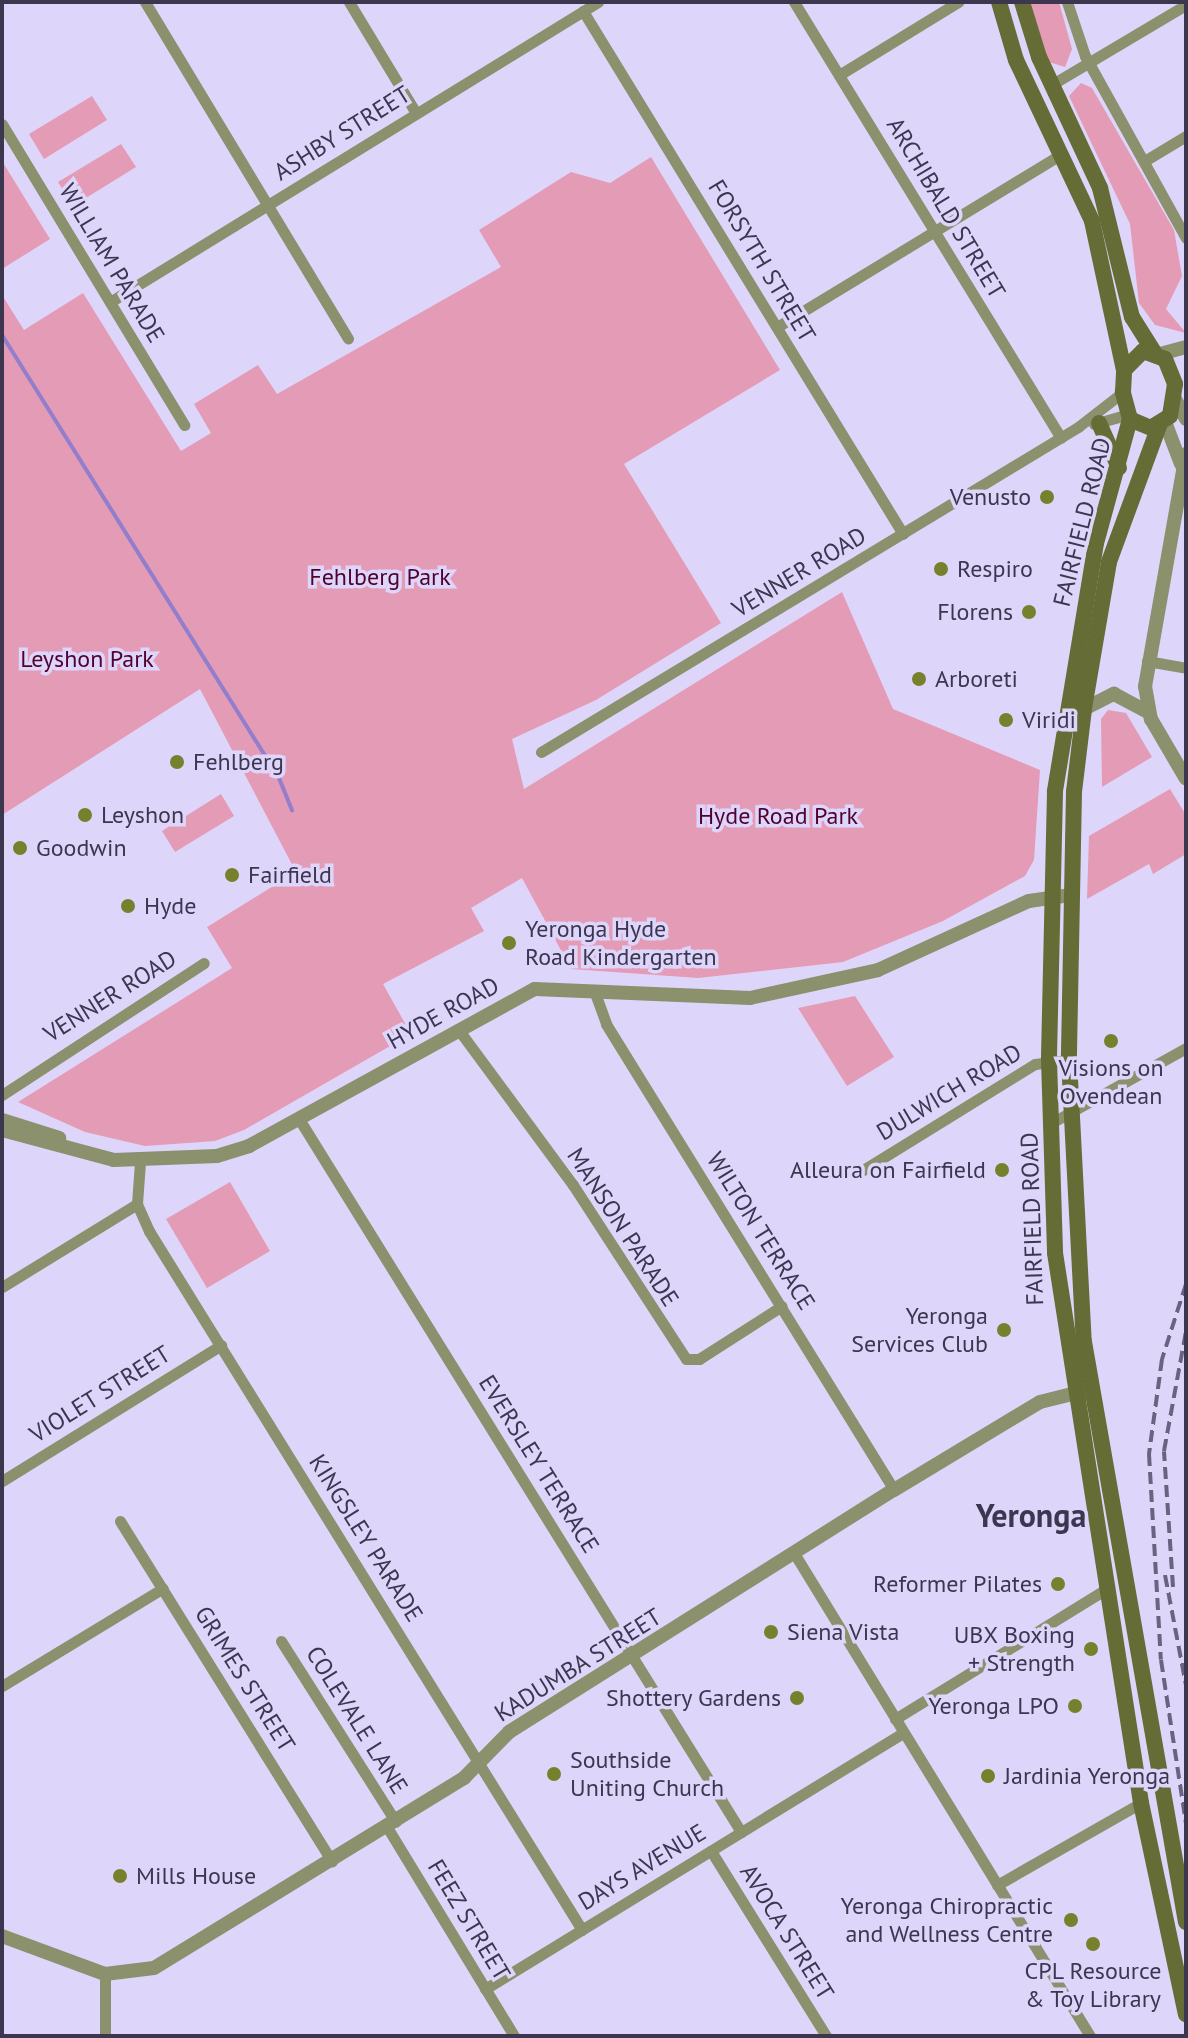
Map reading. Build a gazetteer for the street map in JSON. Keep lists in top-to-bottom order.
{
  "streets": {
    "main road": ["FAIRFIELD ROAD"],
    "street": [
      "ASHBY STREET",
      "ARCHIBALD STREET",
      "FORSYTH STREET",
      "WILLIAM PARADE",
      "VENNER ROAD",
      "HYDE ROAD",
      "DULWICH ROAD",
      "MANSON PARADE",
      "WILTON TERRACE",
      "VIOLET STREET",
      "EVERSLEY TERRACE",
      "KINGSLEY PARADE",
      "KADUMBA STREET",
      "GRIMES STREET",
      "COLEVALE LANE",
      "DAYS AVENUE",
      "FEEZ STREET",
      "AVOCA STREET"
    ]
  },
  "crossings": [
    ["ASHBY STREET", "FORSYTH STREET"],
    ["ASHBY STREET", "WILLIAM PARADE"],
    ["ARCHIBALD STREET", "VENNER ROAD"],
    ["FORSYTH STREET", "VENNER ROAD"],
    ["FAIRFIELD ROAD", "VENNER ROAD"],
    ["FAIRFIELD ROAD", "HYDE ROAD"],
    ["FAIRFIELD ROAD", "DULWICH ROAD"],
    ["FAIRFIELD ROAD", "KADUMBA STREET"],
    ["HYDE ROAD", "MANSON PARADE"],
    ["HYDE ROAD", "WILTON TERRACE"],
    ["HYDE ROAD", "EVERSLEY TERRACE"],
    ["MANSON PARADE", "WILTON TERRACE"],
    ["WILTON TERRACE", "KADUMBA STREET"],
    ["VIOLET STREET", "KINGSLEY PARADE"],
    ["EVERSLEY TERRACE", "KADUMBA STREET"],
    ["EVERSLEY TERRACE", "DAYS AVENUE"],
    ["KINGSLEY PARADE", "KADUMBA STREET"],
    ["KINGSLEY PARADE", "DAYS AVENUE"],
    ["KADUMBA STREET", "GRIMES STREET"],
    ["KADUMBA STREET", "COLEVALE LANE"],
    ["KADUMBA STREET", "FEEZ STREET"],
    ["COLEVALE LANE", "FEEZ STREET"],
    ["DAYS AVENUE", "FEEZ STREET"],
    ["DAYS AVENUE", "AVOCA STREET"]
  ],
  "districts": ["Yeronga"],
  "parks": ["Fehlberg Park", "Leyshon Park", "Hyde Road Park"],
  "places": [
    "Venusto",
    "Respiro",
    "Florens",
    "Arboreti",
    "Viridi",
    "Fehlberg",
    "Leyshon",
    "Goodwin",
    "Fairfield",
    "Hyde",
    "Yeronga Hyde Road Kindergarten",
    "Visions on Ovendean",
    "Alleura on Fairfield",
    "Yeronga Services Club",
    "Reformer Pilates",
    "Siena Vista",
    "UBX Boxing + Strength",
    "Shottery Gardens",
    "Yeronga LPO",
    "Southside Uniting Church",
    "Jardinia Yeronga",
    "Mills House",
    "Yeronga Chiropractic and Wellness Centre",
    "CPL Resource & Toy Library"
  ]
}
